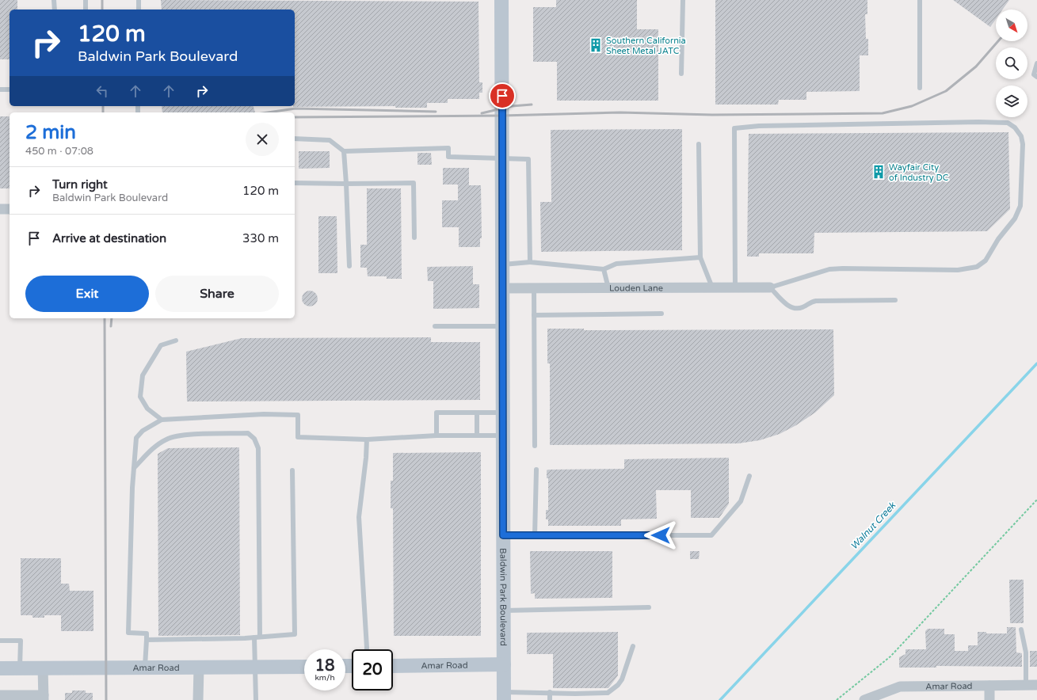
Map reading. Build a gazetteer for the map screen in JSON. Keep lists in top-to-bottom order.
{
  "streets": {
    "main road": ["Baldwin Park Boulevard", "Amar Road"],
    "street": ["Louden Lane"]
  },
  "crossings": [
    ["Louden Lane", "Baldwin Park Boulevard"],
    ["Baldwin Park Boulevard", "Amar Road"]
  ],
  "water": ["Walnut Creek"],
  "places": {
    "building": ["Southern California Sheet Metal JATC", "Wayfair City of Industry DC"]
  },
  "north": "bottom right",
  "page": {
    "turn": ["120 m", "Baldwin Park Boulevard"],
    "heading": ["2 min", "450 m · 07:08"],
    "list": [
      {
        "name": "Turn right",
        "note": "Baldwin Park Boulevard",
        "value": "120 m"
      },
      {
        "name": "Arrive at destination",
        "value": "330 m"
      }
    ],
    "buttons": ["Exit", "Share"],
    "speed": "18 km/h",
    "limit": "20"
  }
}
